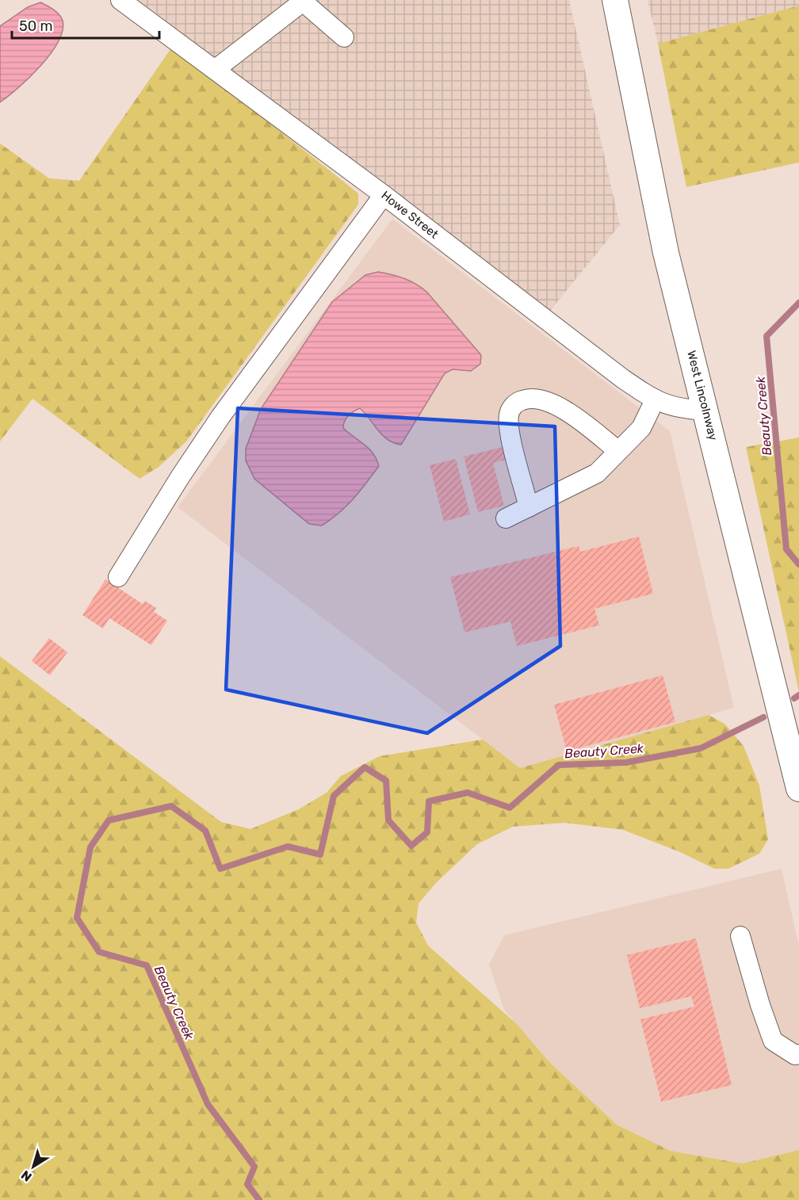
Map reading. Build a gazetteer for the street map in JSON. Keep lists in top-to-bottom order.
{
  "streets": {
    "main road": ["West Lincolnway"],
    "street": ["Howe Street"]
  },
  "crossings": [
    ["Howe Street", "West Lincolnway"]
  ],
  "water": ["Beauty Creek"],
  "scale_bar": "50 m",
  "north": "bottom left"
}
